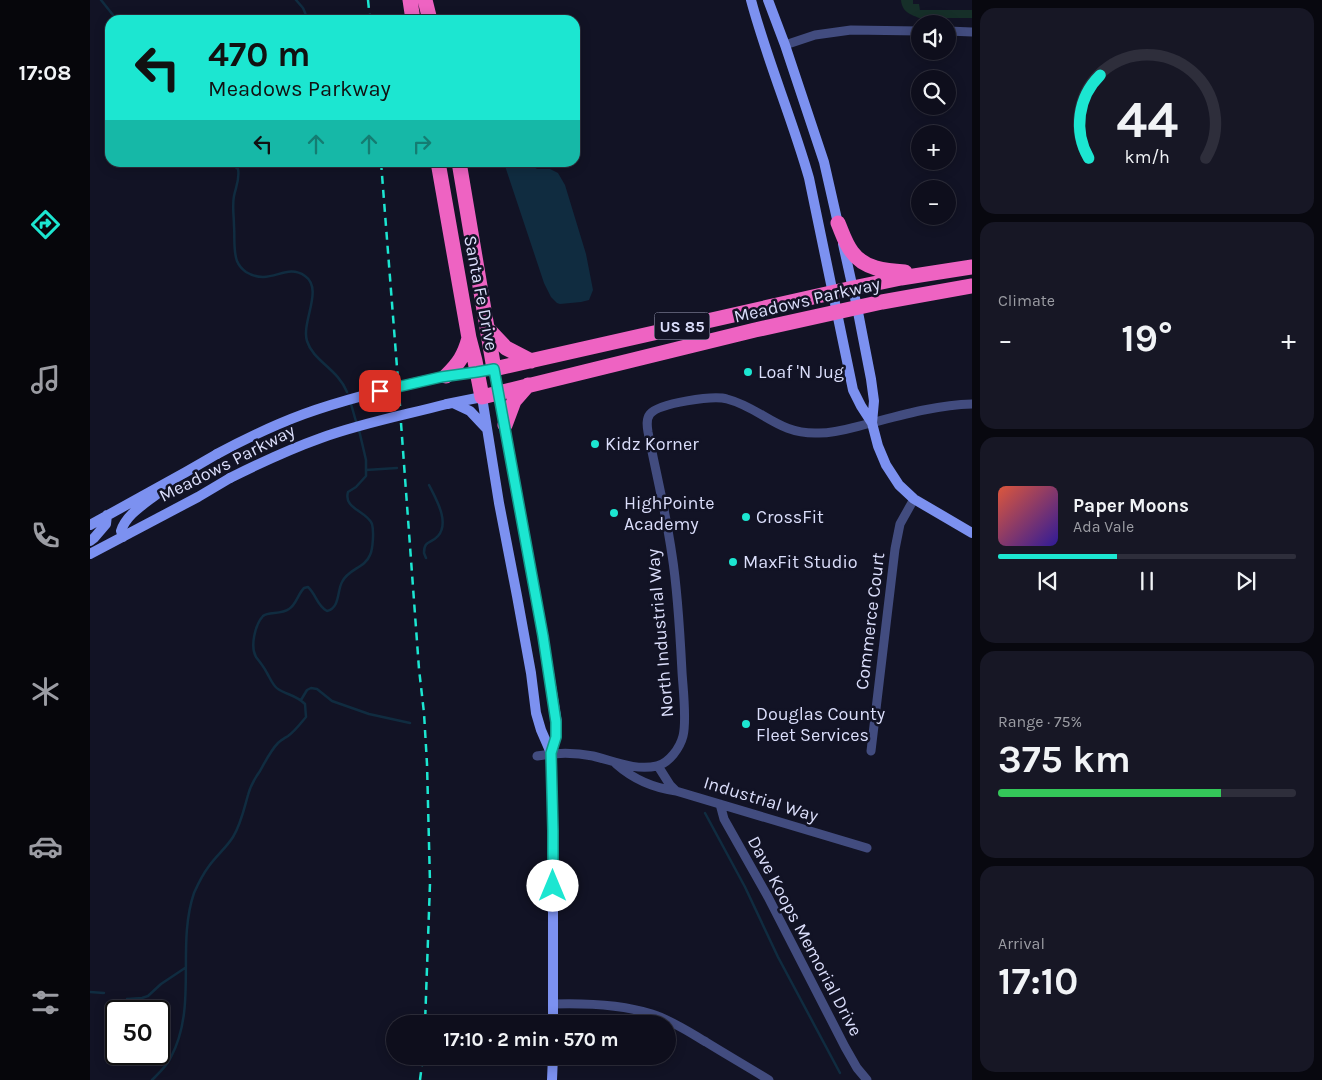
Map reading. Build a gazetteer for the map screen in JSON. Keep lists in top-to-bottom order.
{
  "streets": {
    "highway": ["Santa Fe Drive", "Meadows Parkway", "US 85"],
    "street": [
      "Commerce Court",
      "North Industrial Way",
      "Industrial Way",
      "Dave Koops Memorial Drive"
    ]
  },
  "crossings": [
    ["Santa Fe Drive", "Meadows Parkway"],
    ["North Industrial Way", "Industrial Way"],
    ["Industrial Way", "Dave Koops Memorial Drive"]
  ],
  "places": [
    "Loaf 'N Jug",
    "Kidz Korner",
    "HighPointe Academy",
    "CrossFit",
    "MaxFit Studio",
    "Douglas County Fleet Services"
  ],
  "page": {
    "tabs": "17:08",
    "map_buttons": ["+", "−"],
    "turn": ["470 m", "Meadows Parkway"],
    "tile": [
      "Climate",
      ["Range · 75%", "375 km"],
      ["Arrival", "17:10"]
    ],
    "heat": ["−", "19°", "+"],
    "song": ["Paper Moons", "Ada Vale"],
    "limit": "50",
    "trip": "17:10 · 2 min · 570 m",
    "gauge": ["44", "km/h"]
  }
}
